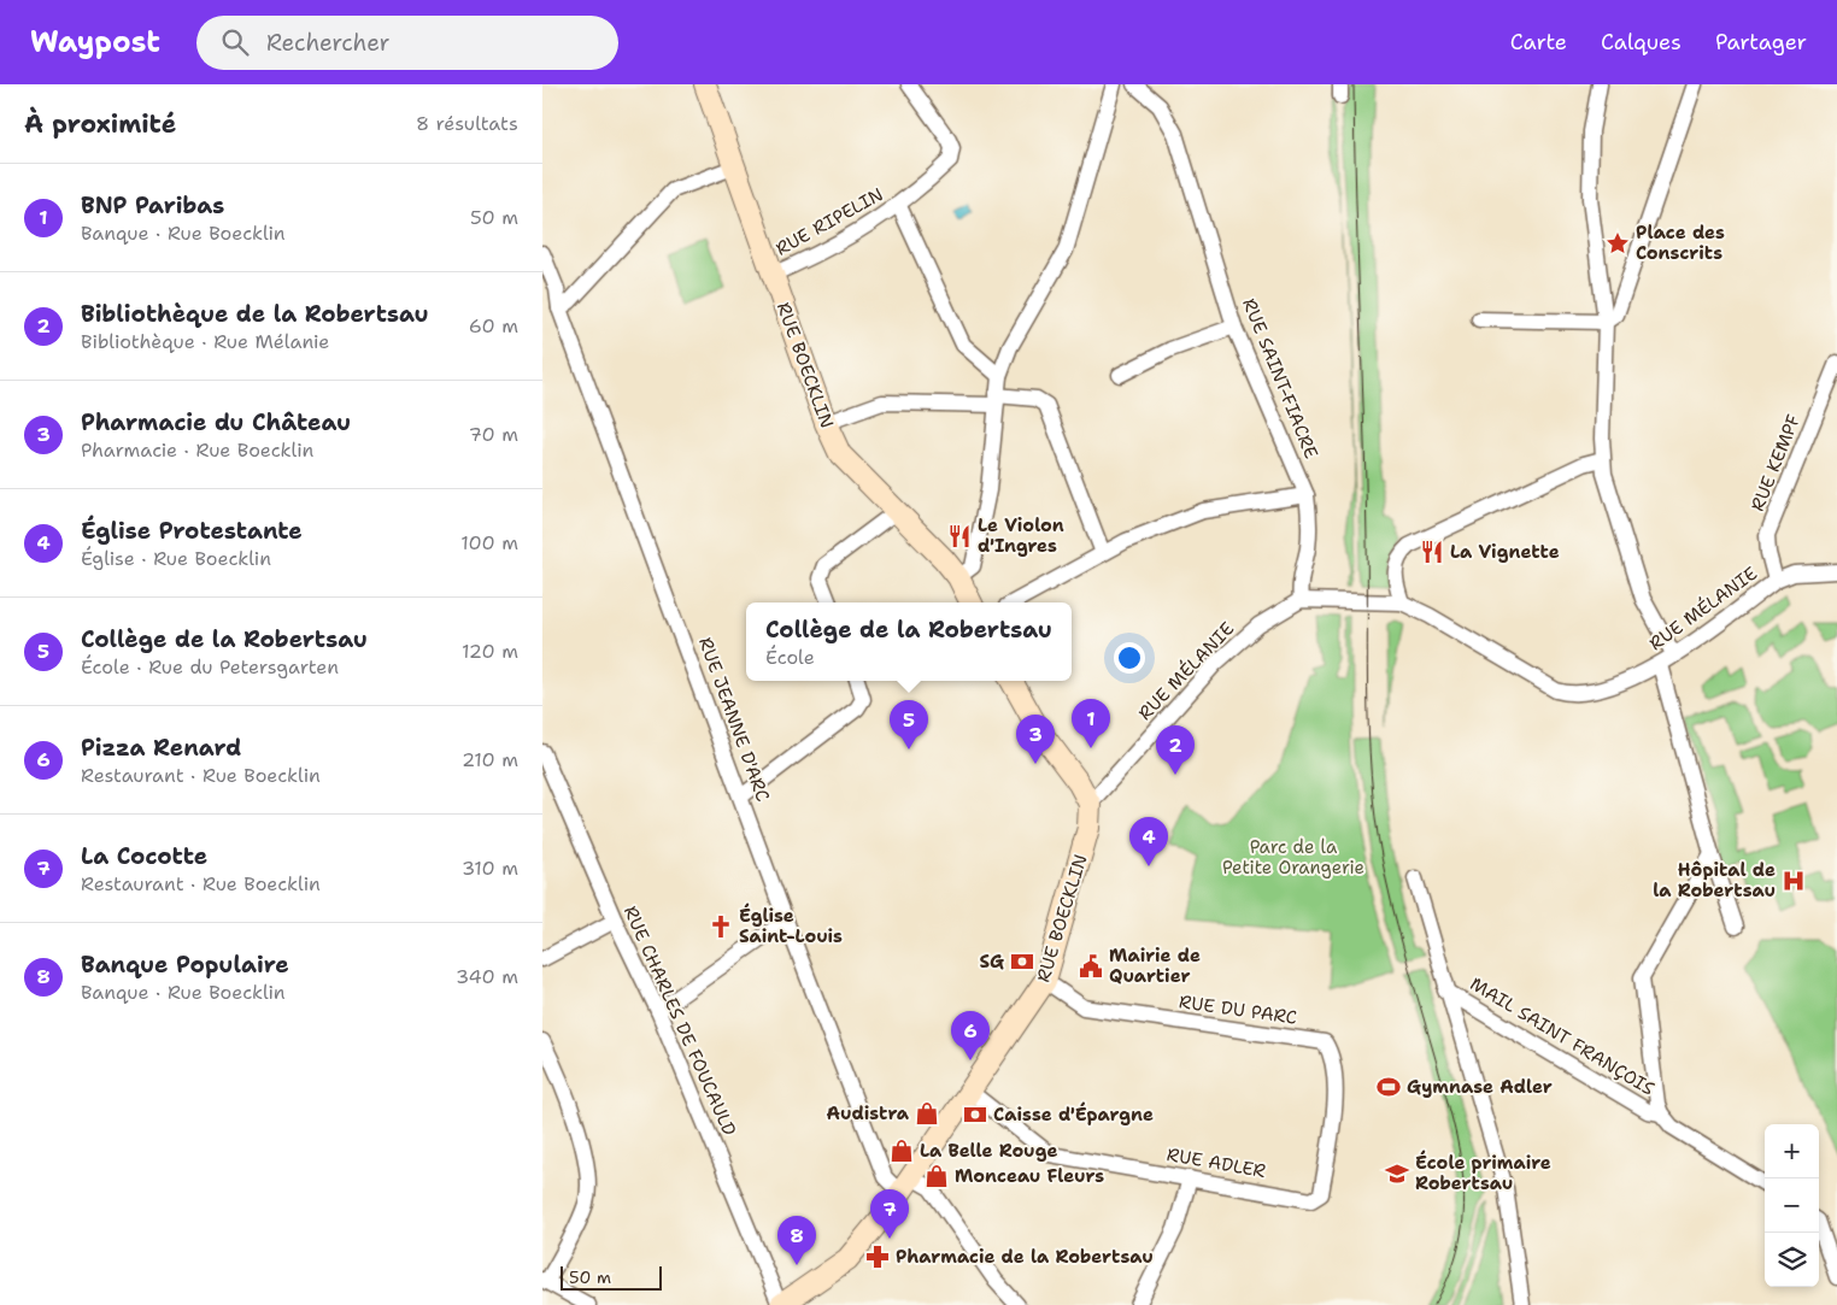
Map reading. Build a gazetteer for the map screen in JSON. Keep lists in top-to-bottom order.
{
  "streets": {
    "main road": ["RUE BOECKLIN"],
    "street": [
      "RUE RIPELIN",
      "RUE SAINT-FIACRE",
      "RUE KEMPF",
      "RUE MÉLANIE",
      "RUE JEANNE D'ARC",
      "RUE DU PARC",
      "RUE CHARLES DE FOUCAULD",
      "MAIL SAINT FRANÇOIS",
      "RUE ADLER"
    ]
  },
  "crossings": [
    ["RUE RIPELIN", "RUE BOECKLIN"],
    ["RUE BOECKLIN", "RUE MÉLANIE"],
    ["RUE BOECKLIN", "RUE JEANNE D'ARC"],
    ["RUE BOECKLIN", "RUE DU PARC"],
    ["RUE BOECKLIN", "RUE CHARLES DE FOUCAULD"],
    ["RUE BOECKLIN", "RUE ADLER"],
    ["RUE SAINT-FIACRE", "RUE MÉLANIE"],
    ["RUE KEMPF", "RUE MÉLANIE"],
    ["RUE DU PARC", "RUE ADLER"]
  ],
  "parks": ["Parc de la Petite Orangerie"],
  "places": {
    "place": ["Place des Conscrits"],
    "restaurant": ["Le Violon d'Ingres", "La Vignette"],
    "hospital": ["Hôpital de la Robertsau"],
    "church": ["Église Saint-Louis"],
    "bank": ["SG", "Caisse d'Épargne"],
    "public building": ["Mairie de Quartier"],
    "sports": ["Gymnase Adler"],
    "shop": ["Audistra", "La Belle Rouge", "Monceau Fleurs"],
    "school or university": ["École primaire Robertsau"],
    "pharmacy": ["Pharmacie de la Robertsau"]
  },
  "scale_bar": "50 m",
  "page": {
    "header": "Waypost",
    "search": "Rechercher",
    "nav": ["Carte", "Calques", "Partager"],
    "heading": ["À proximité", "8 résultats"],
    "list": [
      {
        "mark": "1",
        "name": "BNP Paribas",
        "note": "Banque · Rue Boecklin",
        "value": "50 m"
      },
      {
        "mark": "2",
        "name": "Bibliothèque de la Robertsau",
        "note": "Bibliothèque · Rue Mélanie",
        "value": "60 m"
      },
      {
        "mark": "3",
        "name": "Pharmacie du Château",
        "note": "Pharmacie · Rue Boecklin",
        "value": "70 m"
      },
      {
        "mark": "4",
        "name": "Église Protestante",
        "note": "Église · Rue Boecklin",
        "value": "100 m"
      },
      {
        "mark": "5",
        "name": "Collège de la Robertsau",
        "note": "École · Rue du Petersgarten",
        "value": "120 m"
      },
      {
        "mark": "6",
        "name": "Pizza Renard",
        "note": "Restaurant · Rue Boecklin",
        "value": "210 m"
      },
      {
        "mark": "7",
        "name": "La Cocotte",
        "note": "Restaurant · Rue Boecklin",
        "value": "310 m"
      },
      {
        "mark": "8",
        "name": "Banque Populaire",
        "note": "Banque · Rue Boecklin",
        "value": "340 m"
      }
    ],
    "popup": ["Collège de la Robertsau", "École"],
    "pins": [
      "1",
      "5",
      "3",
      "2",
      "4",
      "6",
      "7",
      "8"
    ],
    "map_buttons": ["+", "−"],
    "scale": "50 m"
  }
}
